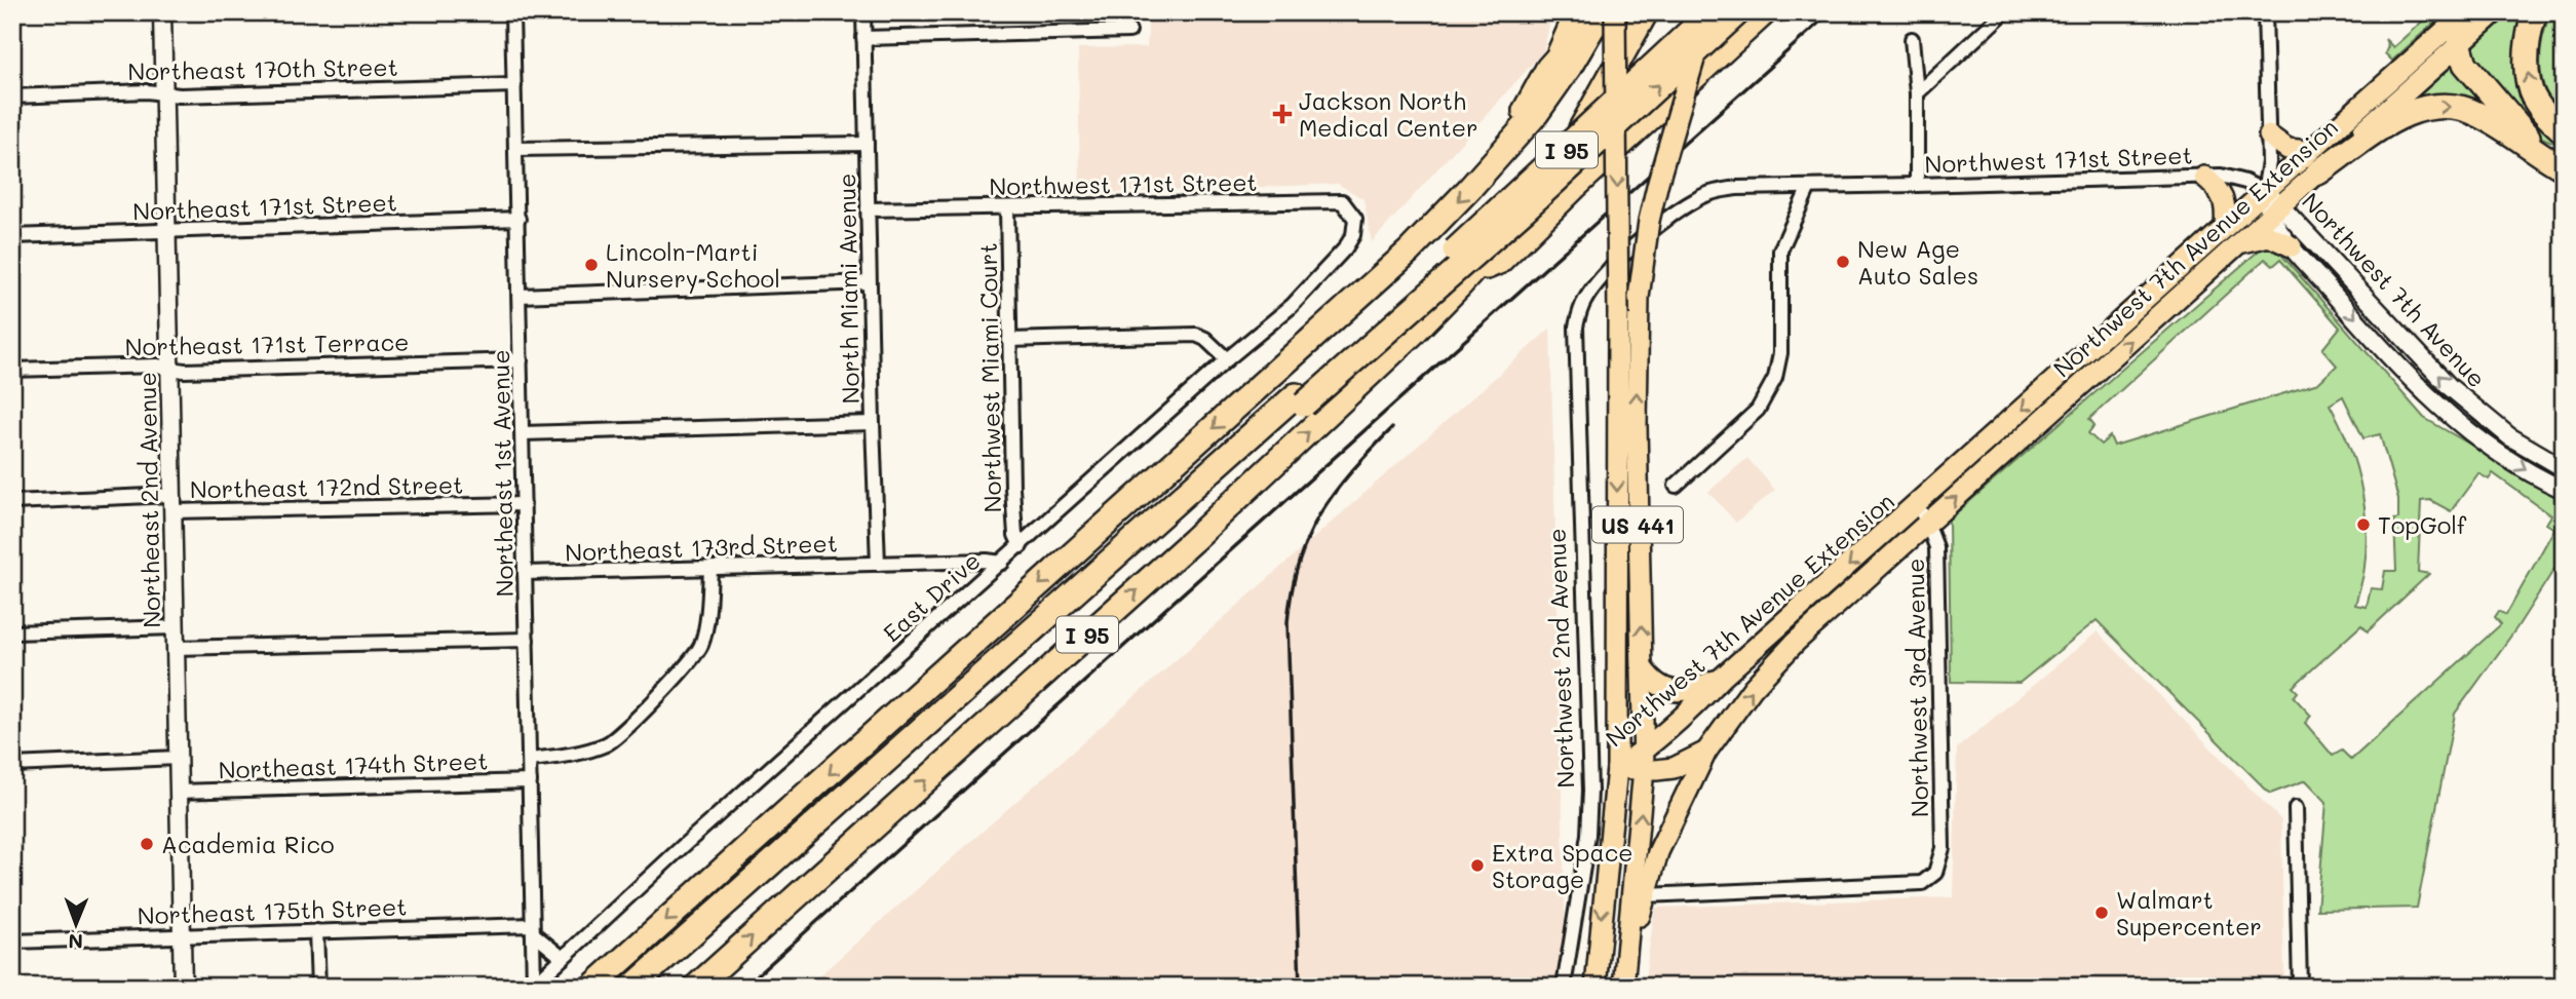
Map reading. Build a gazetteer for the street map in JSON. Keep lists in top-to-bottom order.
{
  "streets": {
    "highway": ["I 95"],
    "main road": ["Northwest 7th Avenue Extension", "US 441", "Northwest 2nd Avenue"],
    "street": [
      "Northeast 170th Street",
      "Northwest 171st Street",
      "Northeast 171st Street",
      "North Miami Avenue",
      "Northwest 7th Avenue",
      "Northeast 171st Terrace",
      "Northwest Miami Court",
      "Northeast 1st Avenue",
      "Northeast 172nd Street",
      "Northeast 2nd Avenue",
      "Northeast 173rd Street",
      "East Drive",
      "Northwest 3rd Avenue",
      "Northeast 174th Street",
      "Northeast 175th Street"
    ]
  },
  "crossings": [
    ["Northeast 170th Street", "Northeast 1st Avenue"],
    ["Northeast 170th Street", "Northeast 2nd Avenue"],
    ["Northwest 171st Street", "Northwest 7th Avenue Extension"],
    ["Northwest 171st Street", "North Miami Avenue"],
    ["Northwest 171st Street", "Northwest 7th Avenue"],
    ["Northwest 171st Street", "Northwest Miami Court"],
    ["Northwest 171st Street", "East Drive"],
    ["Northwest 171st Street", "Northwest 2nd Avenue"],
    ["Northeast 171st Street", "Northeast 1st Avenue"],
    ["Northeast 171st Street", "Northeast 2nd Avenue"],
    ["Northwest 7th Avenue Extension", "Northwest 7th Avenue"],
    ["Northwest 7th Avenue Extension", "US 441"],
    ["Northwest 7th Avenue Extension", "Northwest 2nd Avenue"],
    ["Northwest 7th Avenue Extension", "Northwest 3rd Avenue"],
    ["North Miami Avenue", "Northeast 173rd Street"],
    ["Northeast 171st Terrace", "Northeast 1st Avenue"],
    ["Northeast 171st Terrace", "Northeast 2nd Avenue"],
    ["Northwest Miami Court", "East Drive"],
    ["Northeast 1st Avenue", "Northeast 172nd Street"],
    ["Northeast 1st Avenue", "Northeast 173rd Street"],
    ["Northeast 1st Avenue", "East Drive"],
    ["Northeast 1st Avenue", "Northeast 174th Street"],
    ["Northeast 1st Avenue", "Northeast 175th Street"],
    ["Northeast 172nd Street", "Northeast 2nd Avenue"],
    ["Northeast 2nd Avenue", "Northeast 174th Street"],
    ["Northeast 2nd Avenue", "Northeast 175th Street"],
    ["US 441", "Northwest 2nd Avenue"],
    ["Northeast 173rd Street", "East Drive"]
  ],
  "places": {
    "health": ["Jackson North Medical Center"],
    "other": [
      "New Age Auto Sales",
      "Lincoln-Marti Nursery School",
      "TopGolf",
      "Academia Rico",
      "Extra Space Storage",
      "Walmart Supercenter"
    ]
  },
  "north": "bottom"
}
